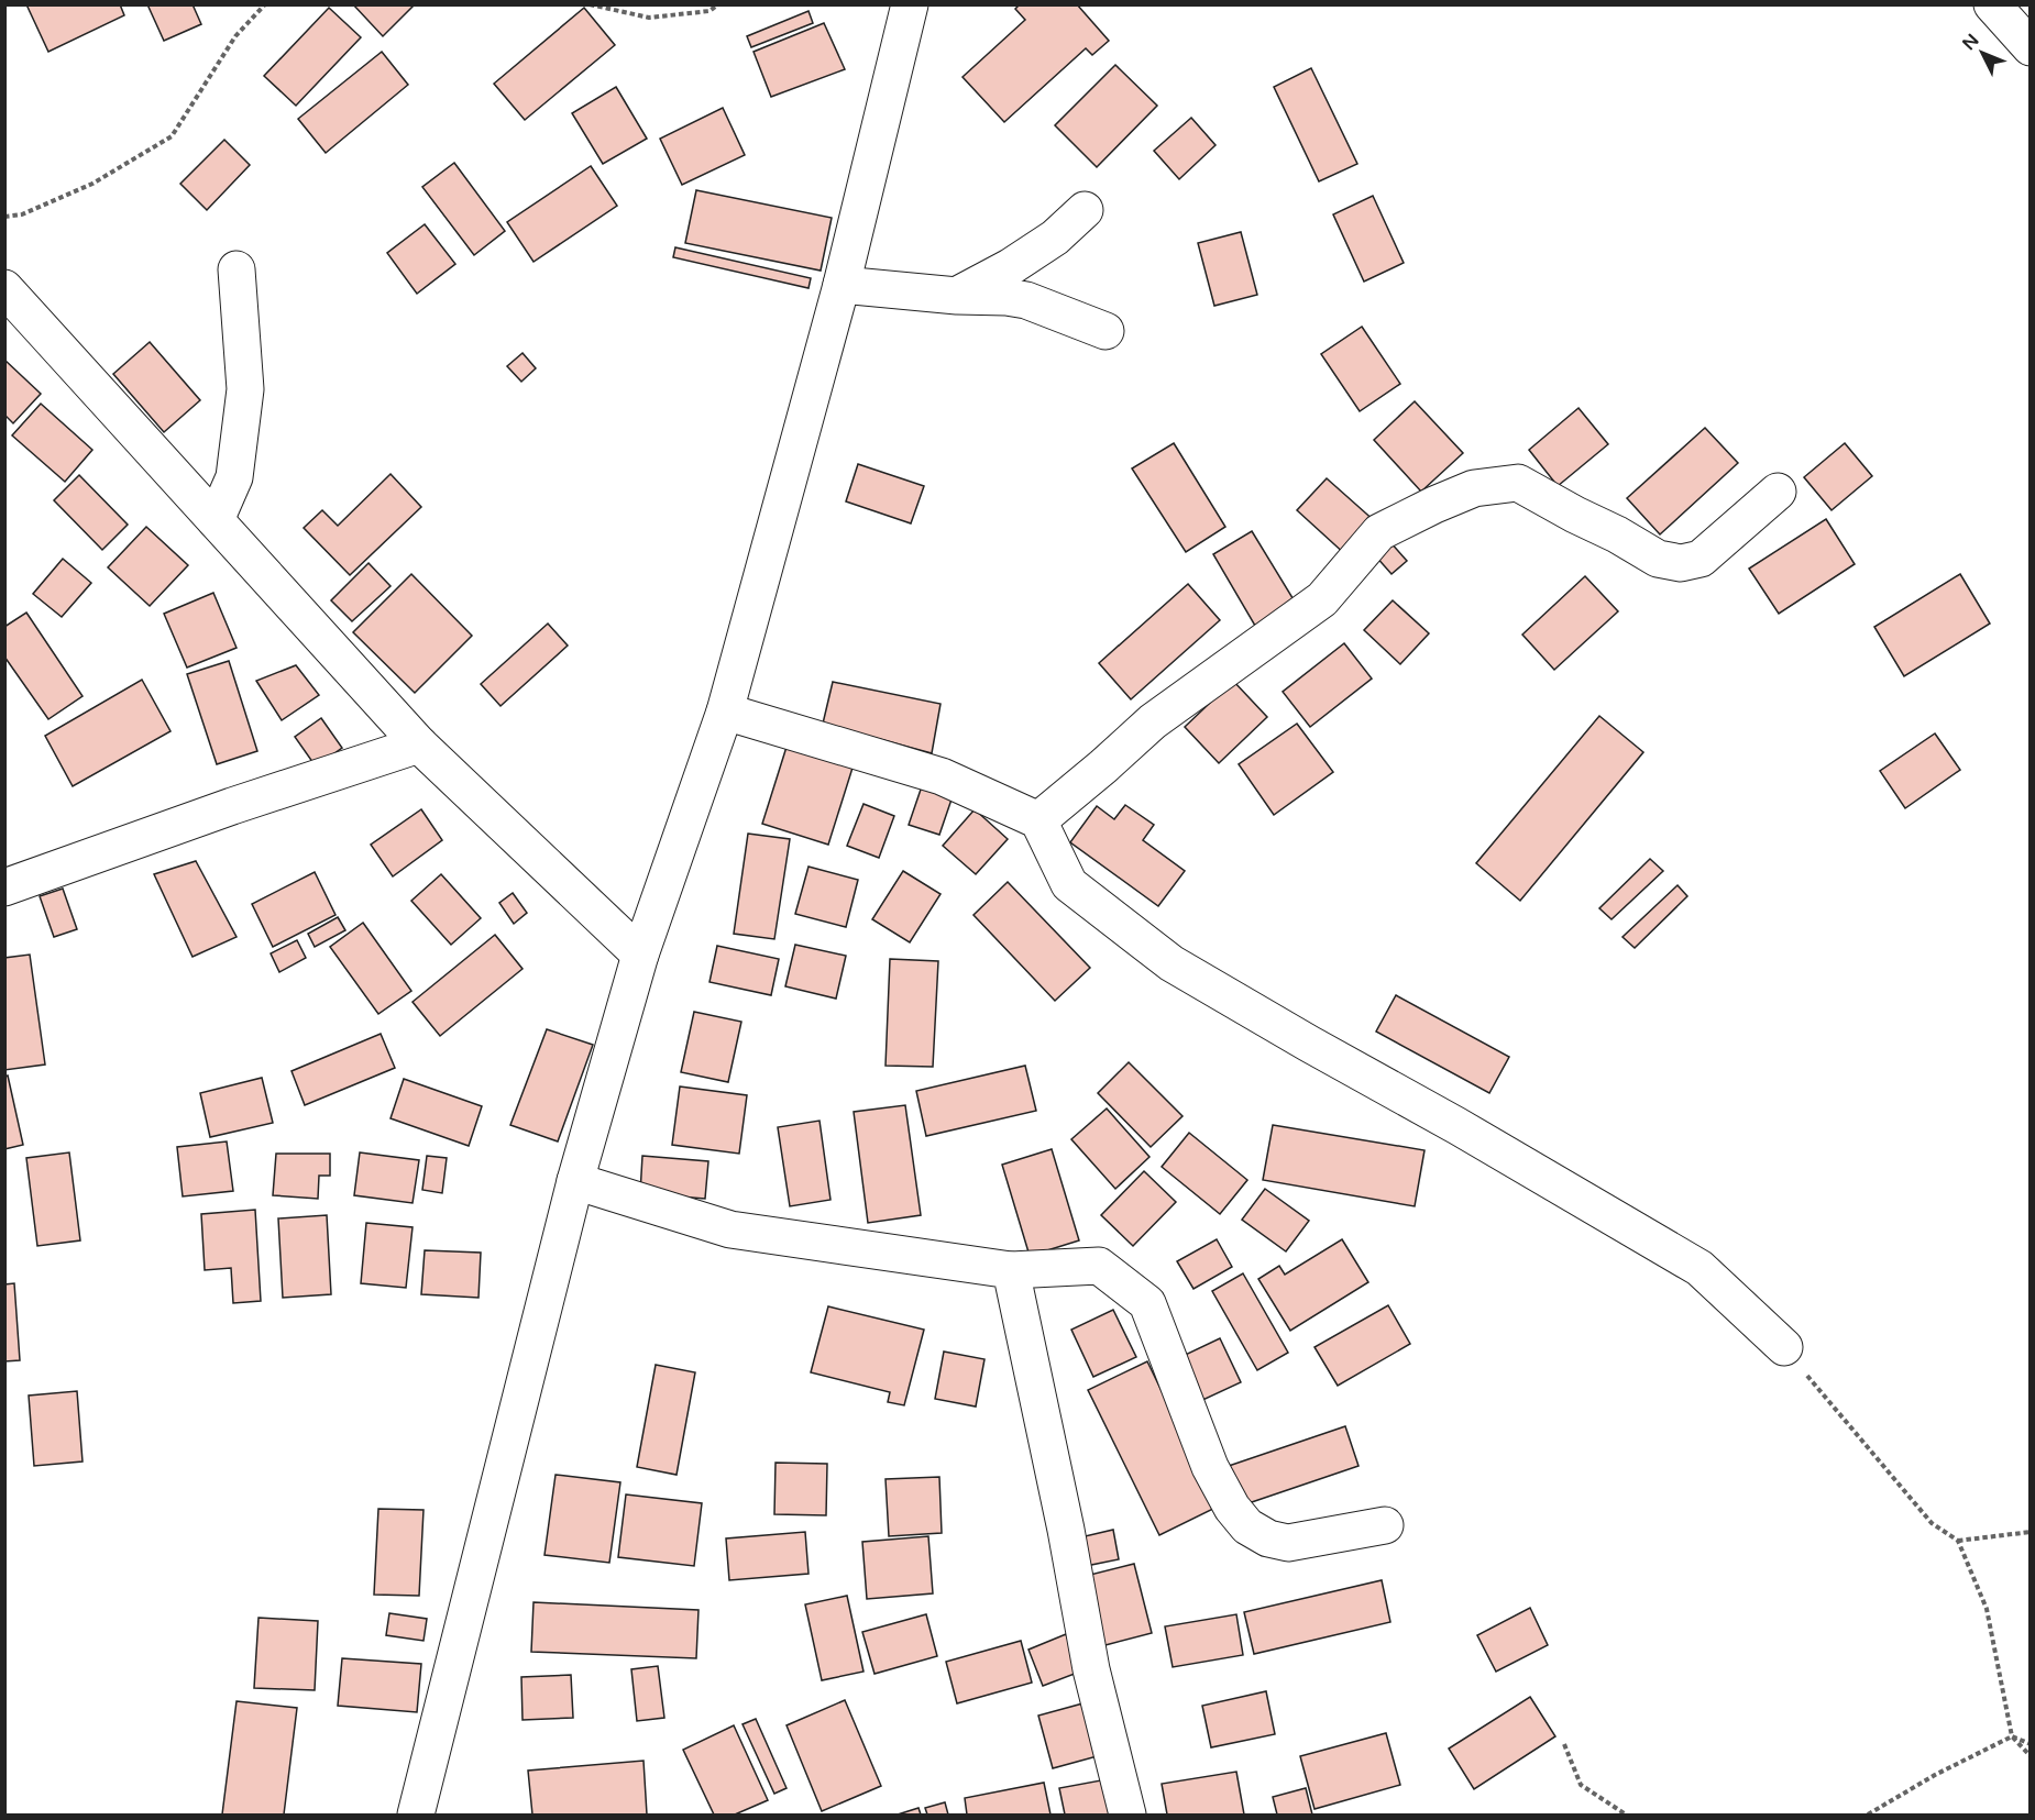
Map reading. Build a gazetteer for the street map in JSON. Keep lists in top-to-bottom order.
{
  "north": "top left"
}
